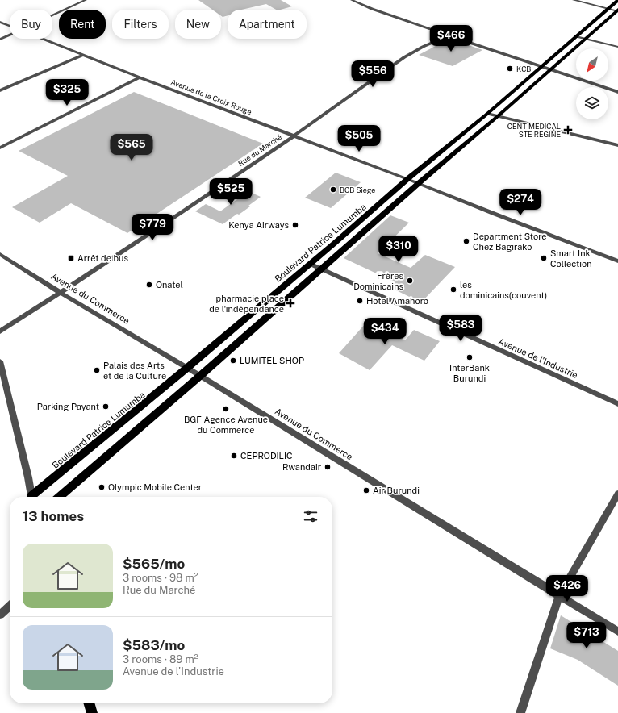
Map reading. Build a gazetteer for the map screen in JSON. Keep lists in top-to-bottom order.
{
  "streets": {
    "main road": ["Boulevard Patrice Lumumba"],
    "street": [
      "Avenue de la Croix Rouge",
      "Rue du Marché",
      "Avenue du Commerce",
      "Avenue de l'Industrie"
    ]
  },
  "crossings": [
    ["Avenue de la Croix Rouge", "Rue du Marché"],
    ["Avenue de la Croix Rouge", "Boulevard Patrice Lumumba"],
    ["Rue du Marché", "Avenue du Commerce"],
    ["Boulevard Patrice Lumumba", "Avenue du Commerce"],
    ["Boulevard Patrice Lumumba", "Avenue de l'Industrie"]
  ],
  "places": {
    "other": [
      "KCB",
      "BCB Siege",
      "Kenya Airways",
      "Department Store Chez Bagirako",
      "Smart Ink Collection",
      "Frères Dominicains",
      "Onatel",
      "les dominicains(couvent)",
      "Hotel Amahoro",
      "InterBank Burundi",
      "LUMITEL SHOP",
      "Palais des Arts et de la Culture",
      "Parking Payant",
      "BGF Agence Avenue du Commerce",
      "CEPRODILIC",
      "Rwandair",
      "Olympic Mobile Center",
      "Air Burundi"
    ],
    "health": ["CENT MEDICAL STE REGINE", "pharmacie place de l'indépendance"],
    "transit": ["Arrêt de bus"]
  },
  "north": "bottom left",
  "page": {
    "chip": [
      "Buy",
      "Rent",
      "Filters",
      "New",
      "Apartment"
    ],
    "price": [
      "$466",
      "$556",
      "$325",
      "$505",
      "$565",
      "$525",
      "$274",
      "$779",
      "$310",
      "$583",
      "$434",
      "$426",
      "$713"
    ],
    "heading": "13 homes",
    "list": [
      {
        "name": "$565/mo",
        "note": "3 rooms · 98 m² · Rue du Marché"
      },
      {
        "name": "$583/mo",
        "note": "3 rooms · 89 m² · Avenue de l'Industrie"
      }
    ]
  }
}
